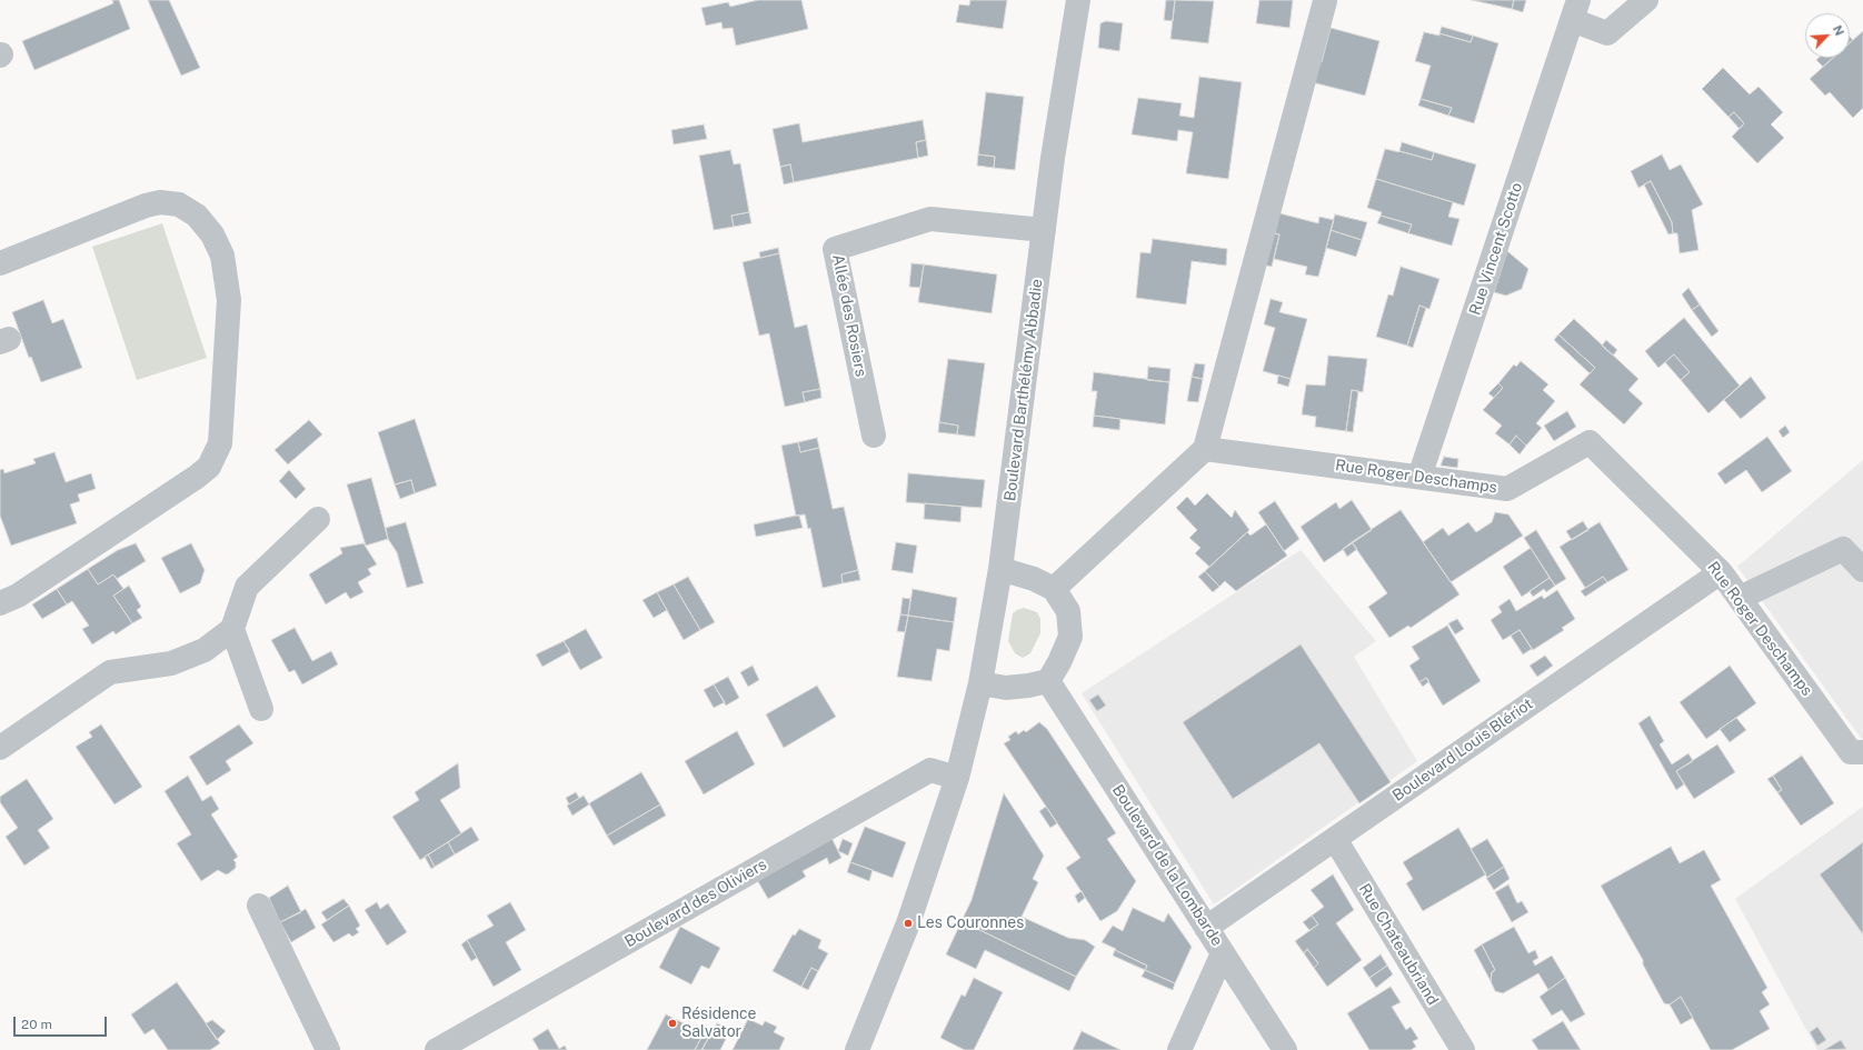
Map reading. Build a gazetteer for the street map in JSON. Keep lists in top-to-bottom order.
{
  "streets": {
    "street": [
      "Rue Vincent Scotto",
      "Allée des Rosiers",
      "Boulevard Barthélémy Abbadie",
      "Rue Roger Deschamps",
      "Boulevard Louis Blériot",
      "Boulevard de la Lombarde",
      "Boulevard des Oliviers",
      "Rue Chateaubriand"
    ]
  },
  "crossings": [
    ["Rue Vincent Scotto", "Rue Roger Deschamps"],
    ["Allée des Rosiers", "Boulevard Barthélémy Abbadie"],
    ["Boulevard Barthélémy Abbadie", "Boulevard des Oliviers"],
    ["Rue Roger Deschamps", "Boulevard Louis Blériot"],
    ["Boulevard Louis Blériot", "Boulevard de la Lombarde"],
    ["Boulevard Louis Blériot", "Rue Chateaubriand"]
  ],
  "places": ["Les Couronnes", "Résidence Salvator"],
  "scale_bar": "20 m",
  "north": "top right"
}
